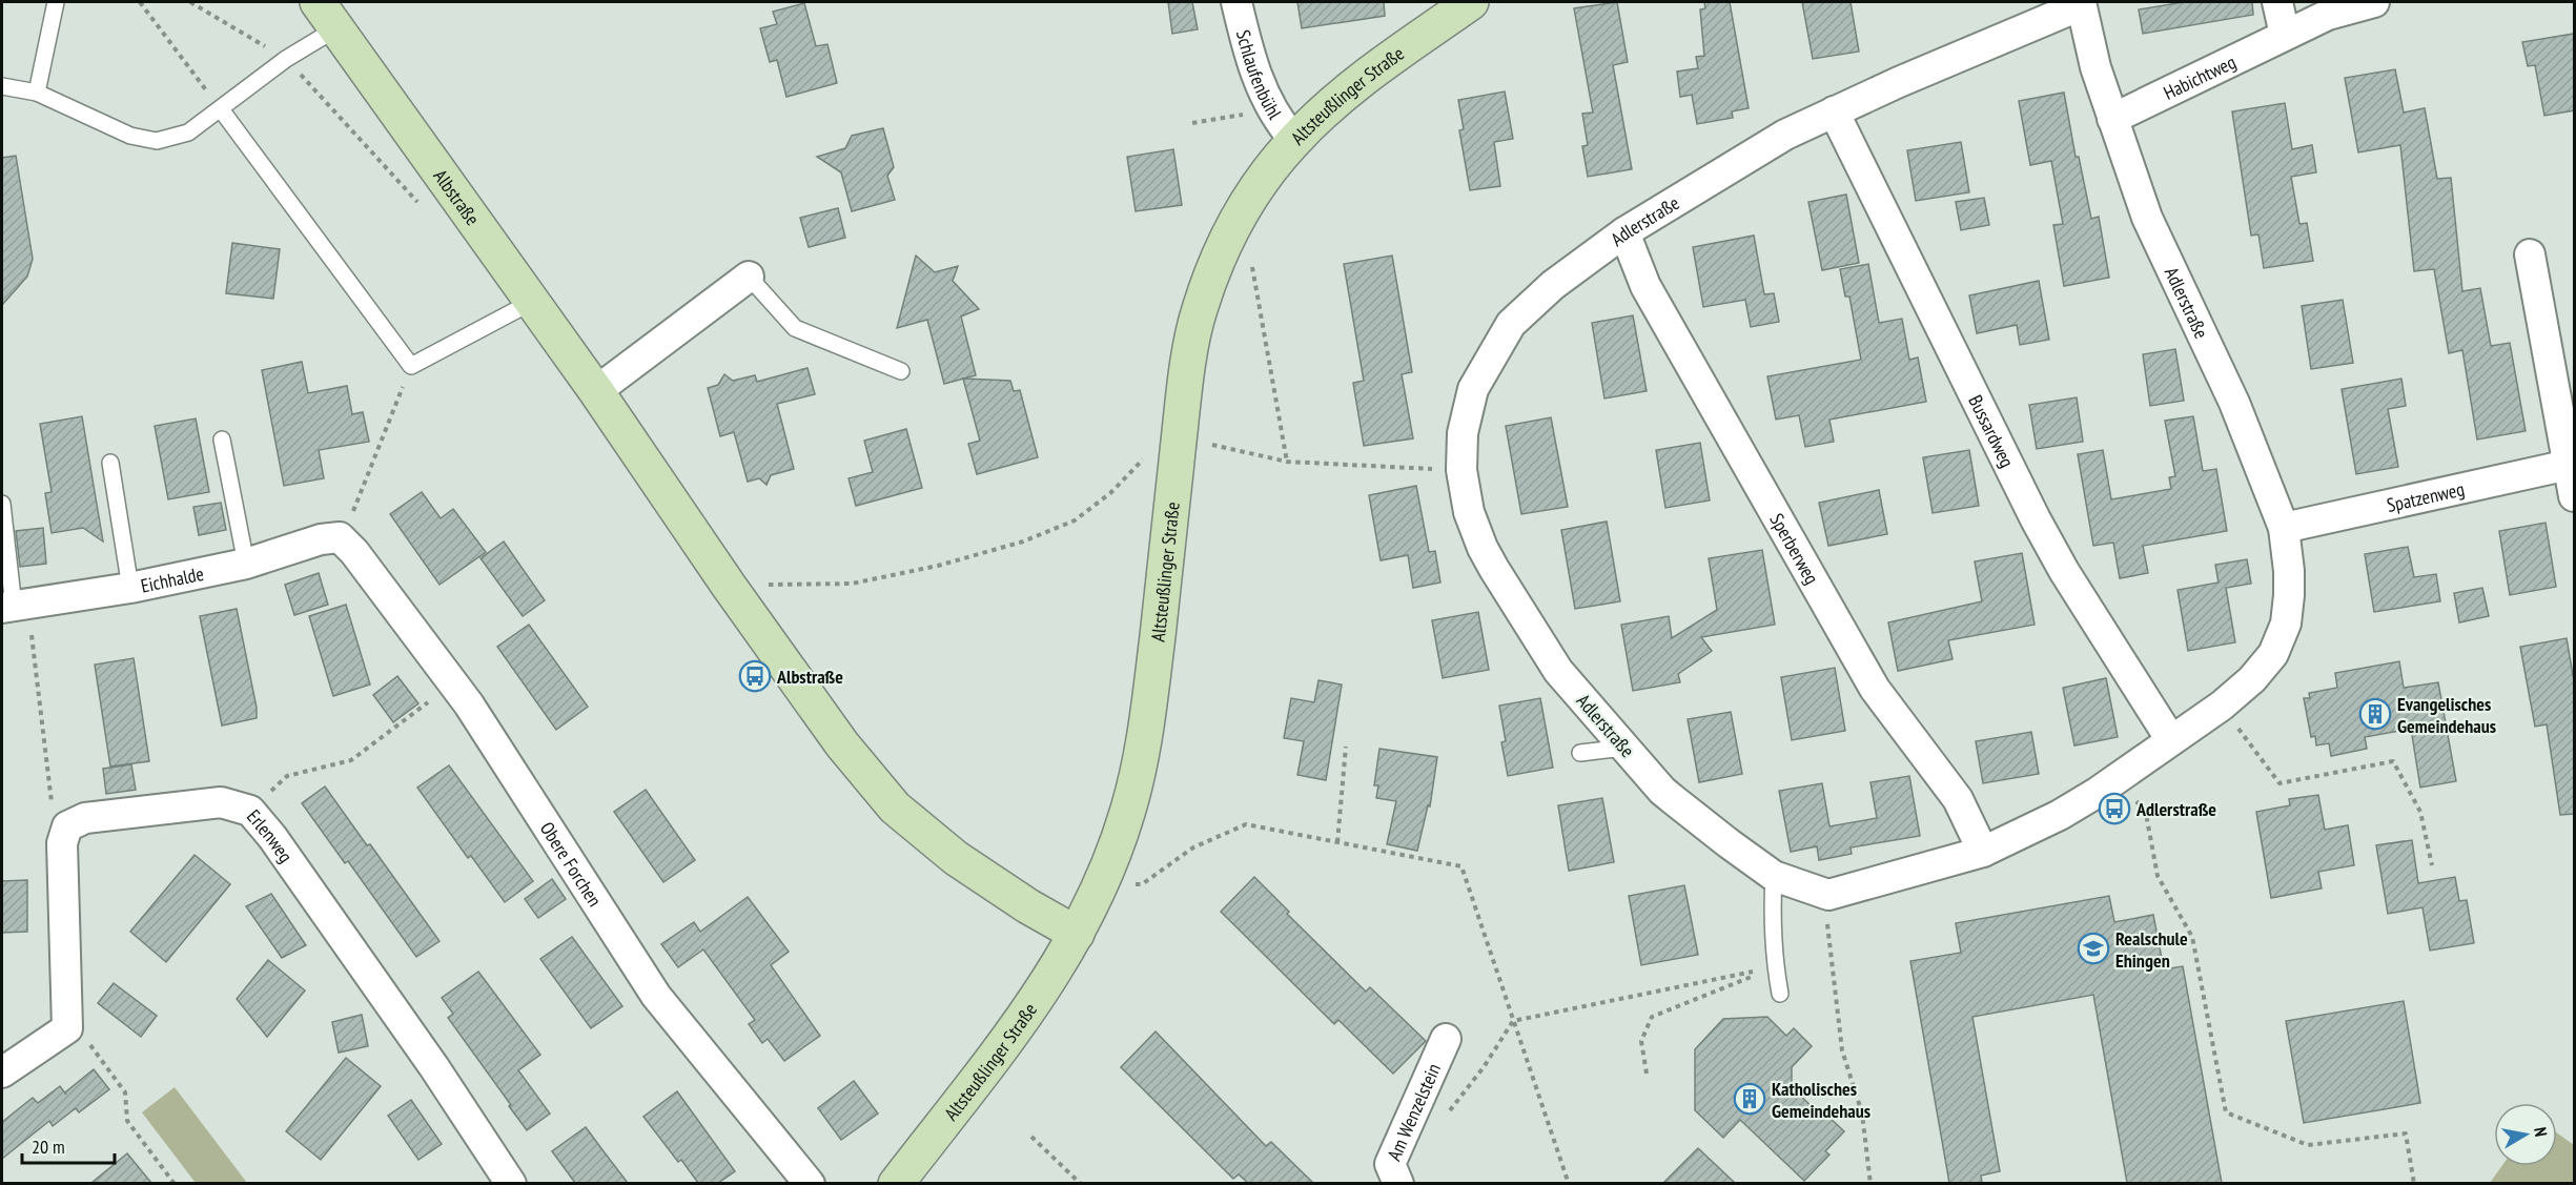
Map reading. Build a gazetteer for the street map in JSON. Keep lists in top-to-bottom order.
{
  "streets": {
    "street": [
      "Schlaufenbühl",
      "Habichtweg",
      "Altsteußlinger Straße",
      "Albstraße",
      "Adlerstraße",
      "Bussardweg",
      "Spatzenweg",
      "Sperberweg",
      "Eichhalde",
      "Erlenweg",
      "Obere Forchen",
      "Am Wenzelstein"
    ]
  },
  "crossings": [
    ["Schlaufenbühl", "Altsteußlinger Straße"],
    ["Habichtweg", "Adlerstraße"],
    ["Altsteußlinger Straße", "Albstraße"],
    ["Adlerstraße", "Bussardweg"],
    ["Adlerstraße", "Spatzenweg"],
    ["Adlerstraße", "Sperberweg"],
    ["Eichhalde", "Obere Forchen"]
  ],
  "places": {
    "bus stop": ["Albstraße", "Adlerstraße"],
    "building": ["Evangelisches Gemeindehaus", "Katholisches Gemeindehaus"],
    "school or university": ["Realschule Ehingen"]
  },
  "scale_bar": "20 m",
  "north": "right"
}
